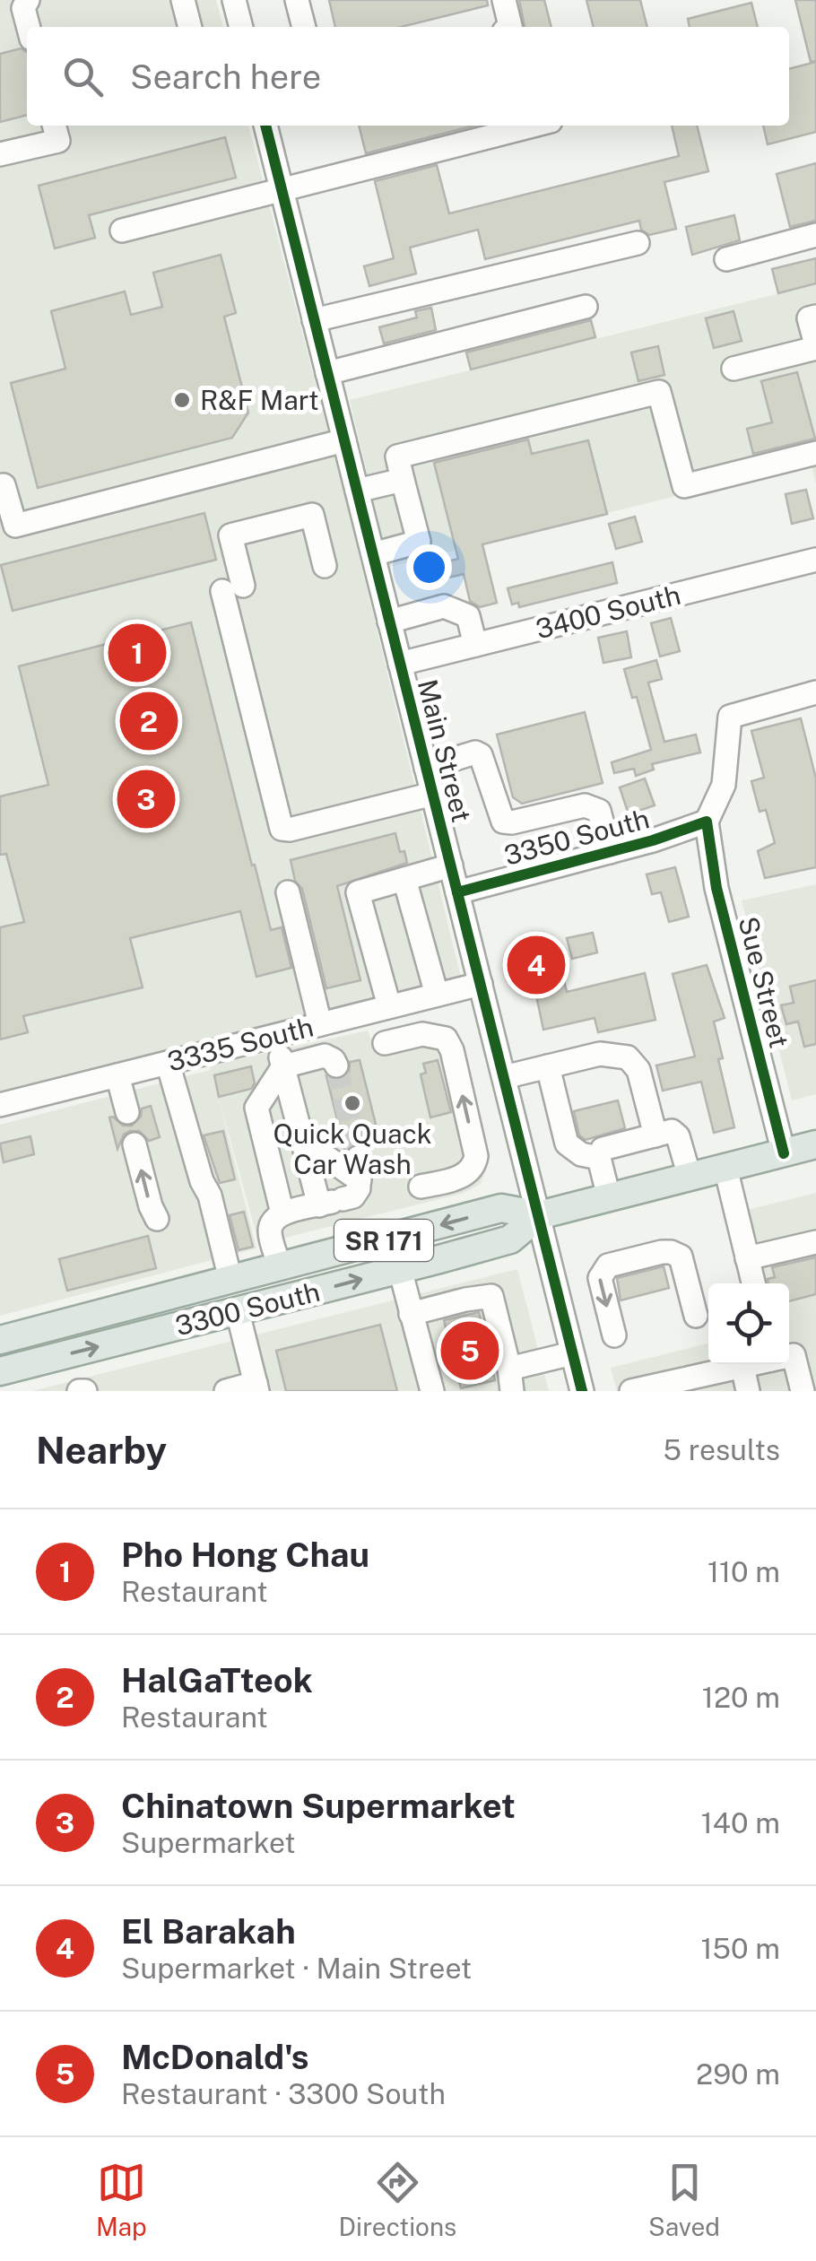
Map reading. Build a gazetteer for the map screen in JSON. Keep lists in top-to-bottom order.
{
  "streets": {
    "main road": ["SR 171", "3300 South"],
    "street": [
      "3400 South",
      "Main Street",
      "3350 South",
      "Sue Street",
      "3335 South"
    ]
  },
  "crossings": [
    ["3400 South", "Main Street"],
    ["Main Street", "3350 South"],
    ["Main Street", "3335 South"],
    ["Main Street", "3300 South"],
    ["3350 South", "Sue Street"],
    ["Sue Street", "3300 South"]
  ],
  "places": ["R&F Mart", "Quick Quack Car Wash"],
  "page": {
    "search": "Search here",
    "pins": [
      "1",
      "2",
      "3",
      "4",
      "5"
    ],
    "heading": ["Nearby", "5 results"],
    "list": [
      {
        "mark": "1",
        "name": "Pho Hong Chau",
        "note": "Restaurant",
        "value": "110 m"
      },
      {
        "mark": "2",
        "name": "HalGaTteok",
        "note": "Restaurant",
        "value": "120 m"
      },
      {
        "mark": "3",
        "name": "Chinatown Supermarket",
        "note": "Supermarket",
        "value": "140 m"
      },
      {
        "mark": "4",
        "name": "El Barakah",
        "note": "Supermarket · Main Street",
        "value": "150 m"
      },
      {
        "mark": "5",
        "name": "McDonald's",
        "note": "Restaurant · 3300 South",
        "value": "290 m"
      }
    ],
    "nav": ["Map", "Directions", "Saved"]
  }
}
